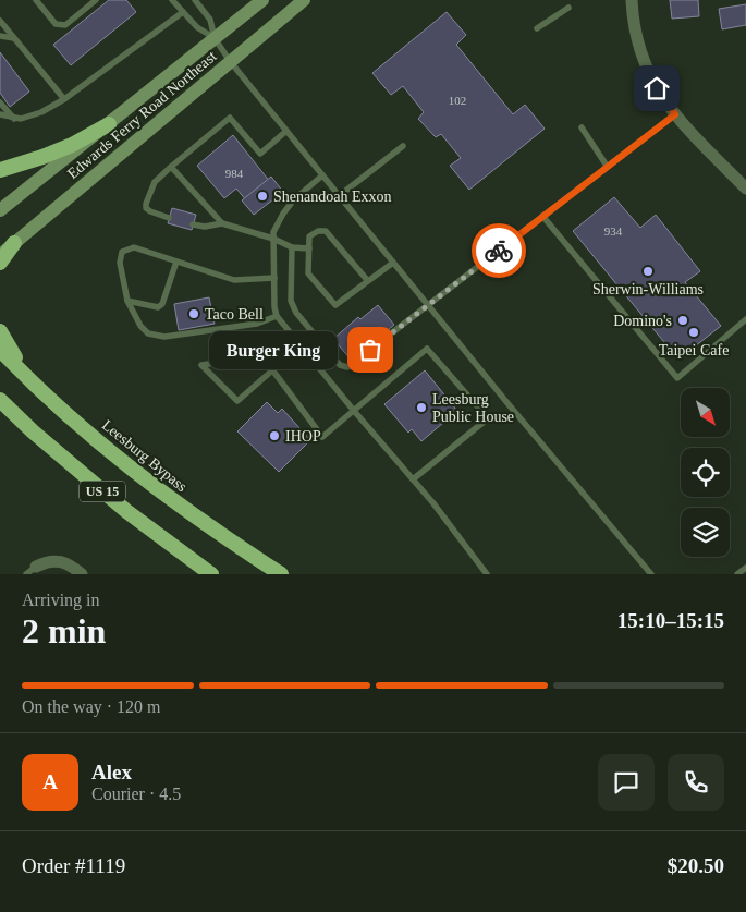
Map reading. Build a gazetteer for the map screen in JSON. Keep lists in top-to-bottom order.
{
  "streets": {
    "highway": ["Leesburg Bypass", "US 15"],
    "main road": ["Edwards Ferry Road Northeast"]
  },
  "places": [
    "Shenandoah Exxon",
    "Sherwin-Williams",
    "Taco Bell",
    "Domino's",
    "Taipei Cafe",
    "Burger King",
    "Leesburg Public House",
    "IHOP"
  ],
  "house_numbers": ["102", "984", "934"],
  "north": "bottom right",
  "page": {
    "bubble": "Burger King",
    "heading": ["2 min", "Arriving in", "15:10–15:15"],
    "panel": [
      "Alex",
      "Courier · 4.5",
      "Order #1119",
      "$20.50"
    ],
    "bar": "On the way · 120 m",
    "round": "A"
  }
}
